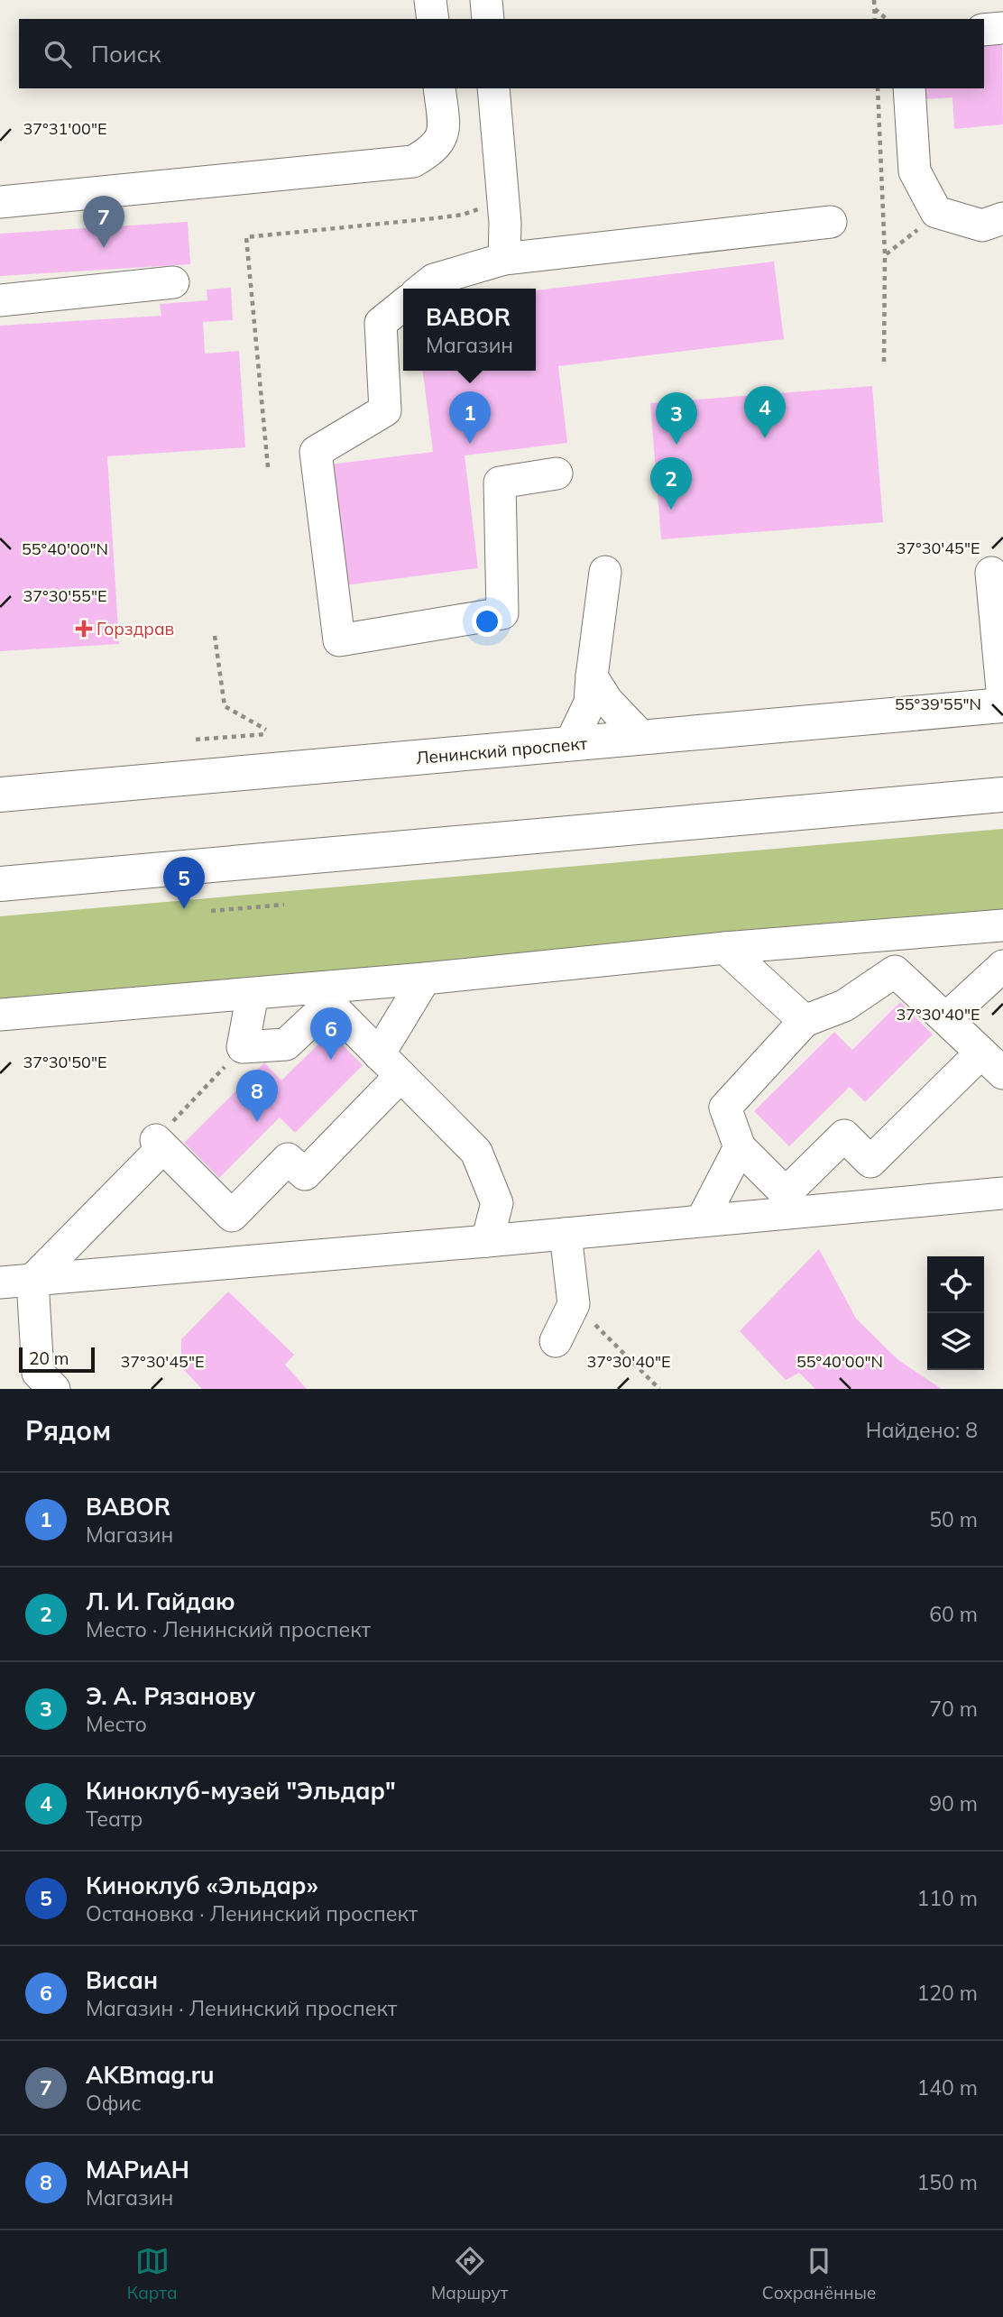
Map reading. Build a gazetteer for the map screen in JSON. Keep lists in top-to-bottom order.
{
  "streets": {
    "main road": ["Ленинский проспект"]
  },
  "places": {
    "health": ["Горздрав"]
  },
  "scale_bar": "20 m",
  "page": {
    "search": "Поиск",
    "pins": [
      "7",
      "4",
      "1",
      "3",
      "2",
      "5",
      "6",
      "8"
    ],
    "popup": ["BABOR", "Магазин"],
    "scale": "20 m",
    "heading": ["Рядом", "Найдено: 8"],
    "list": [
      {
        "mark": "1",
        "name": "BABOR",
        "note": "Магазин",
        "value": "50 m"
      },
      {
        "mark": "2",
        "name": "Л. И. Гайдаю",
        "note": "Место · Ленинский проспект",
        "value": "60 m"
      },
      {
        "mark": "3",
        "name": "Э. А. Рязанову",
        "note": "Место",
        "value": "70 m"
      },
      {
        "mark": "4",
        "name": "Киноклуб-музей \"Эльдар\"",
        "note": "Театр",
        "value": "90 m"
      },
      {
        "mark": "5",
        "name": "Киноклуб «Эльдар»",
        "note": "Остановка · Ленинский проспект",
        "value": "110 m"
      },
      {
        "mark": "6",
        "name": "Висан",
        "note": "Магазин · Ленинский проспект",
        "value": "120 m"
      },
      {
        "mark": "7",
        "name": "AKBmag.ru",
        "note": "Офис",
        "value": "140 m"
      },
      {
        "mark": "8",
        "name": "МАРиАН",
        "note": "Магазин",
        "value": "150 m"
      }
    ],
    "nav": ["Карта", "Маршрут", "Сохранённые"]
  },
  "coordinates": [
    "37°31'00\"E",
    "37°30'45\"E",
    "55°40'00\"N",
    "37°30'55\"E",
    "55°39'55\"N",
    "37°30'40\"E",
    "37°30'50\"E"
  ]
}
